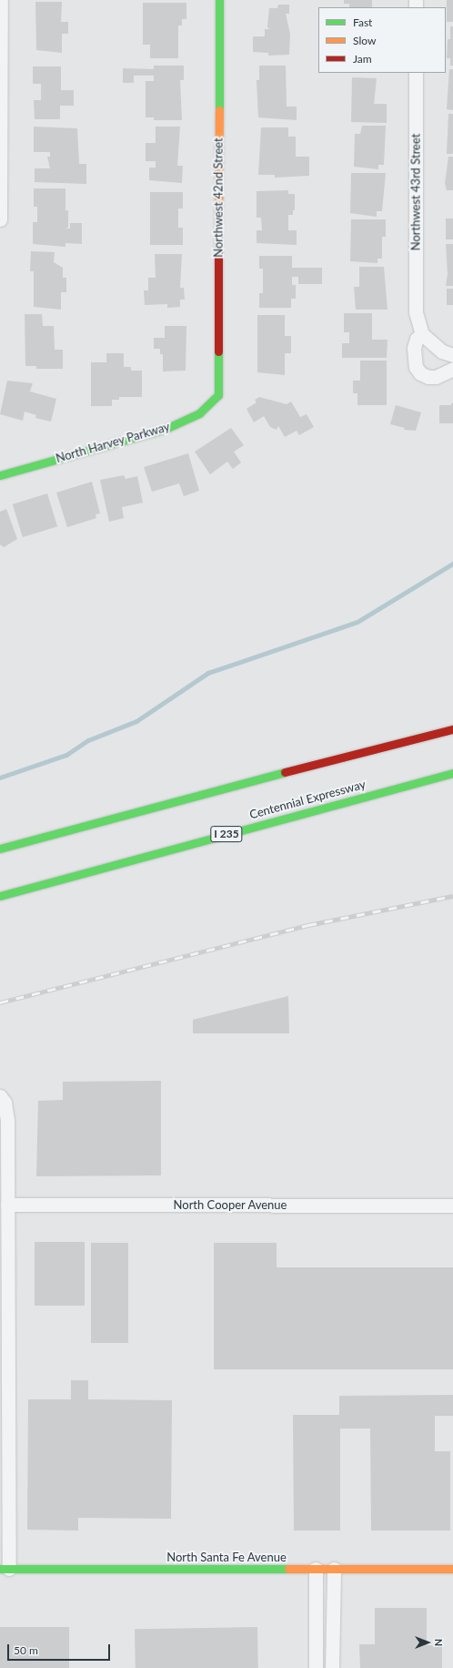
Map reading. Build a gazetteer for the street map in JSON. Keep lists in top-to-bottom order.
{
  "streets": {
    "main road": [
      "Northwest 42nd Street",
      "North Harvey Parkway",
      "Centennial Expressway",
      "I 235",
      "North Santa Fe Avenue"
    ],
    "street": ["Northwest 43rd Street", "North Cooper Avenue"]
  },
  "crossings": [
    ["Northwest 42nd Street", "North Harvey Parkway"]
  ],
  "legend": ["Fast", "Slow", "Jam"],
  "scale_bar": "50 m",
  "north": "right"
}
